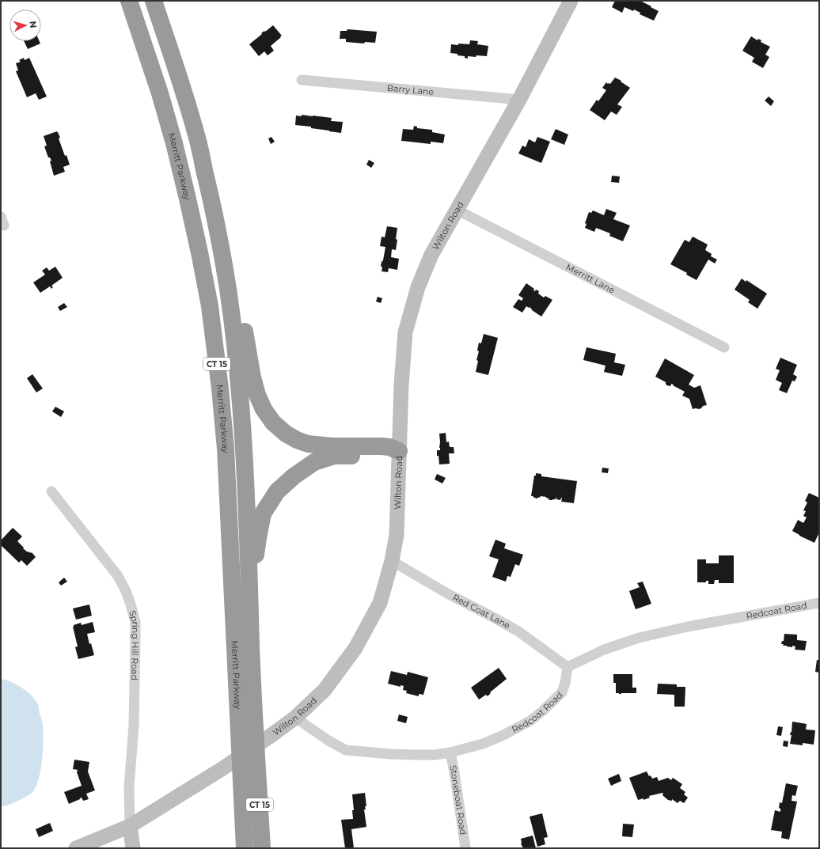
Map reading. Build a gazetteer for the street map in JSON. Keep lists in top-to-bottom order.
{
  "streets": {
    "highway": ["Merritt Parkway", "CT 15"],
    "main road": ["Wilton Road"],
    "street": [
      "Barry Lane",
      "Merritt Lane",
      "Redcoat Road",
      "Red Coat Lane",
      "Spring Hill Road",
      "Stoneboat Road"
    ]
  },
  "crossings": [
    ["Barry Lane", "Wilton Road"],
    ["Wilton Road", "Merritt Lane"],
    ["Wilton Road", "Redcoat Road"],
    ["Wilton Road", "Red Coat Lane"],
    ["Wilton Road", "Spring Hill Road"],
    ["Redcoat Road", "Red Coat Lane"],
    ["Redcoat Road", "Stoneboat Road"]
  ],
  "north": "right"
}
